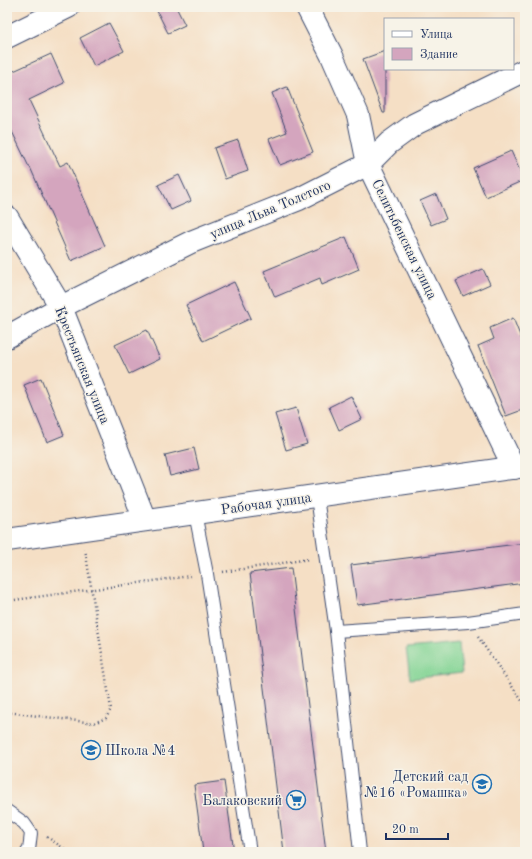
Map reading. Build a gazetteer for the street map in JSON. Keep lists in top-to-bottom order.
{
  "streets": {
    "street": [
      "улица Льва Толстого",
      "Селитьбенская улица",
      "Крестьянская улица",
      "Рабочая улица"
    ]
  },
  "crossings": [
    ["улица Льва Толстого", "Селитьбенская улица"],
    ["улица Льва Толстого", "Крестьянская улица"],
    ["Селитьбенская улица", "Рабочая улица"],
    ["Крестьянская улица", "Рабочая улица"]
  ],
  "places": {
    "school or university": ["Школа №4", "Детский сад №16 «Ромашка»"],
    "supermarket": ["Балаковский"]
  },
  "legend": ["Улица", "Здание"],
  "scale_bar": "20 m"
}
